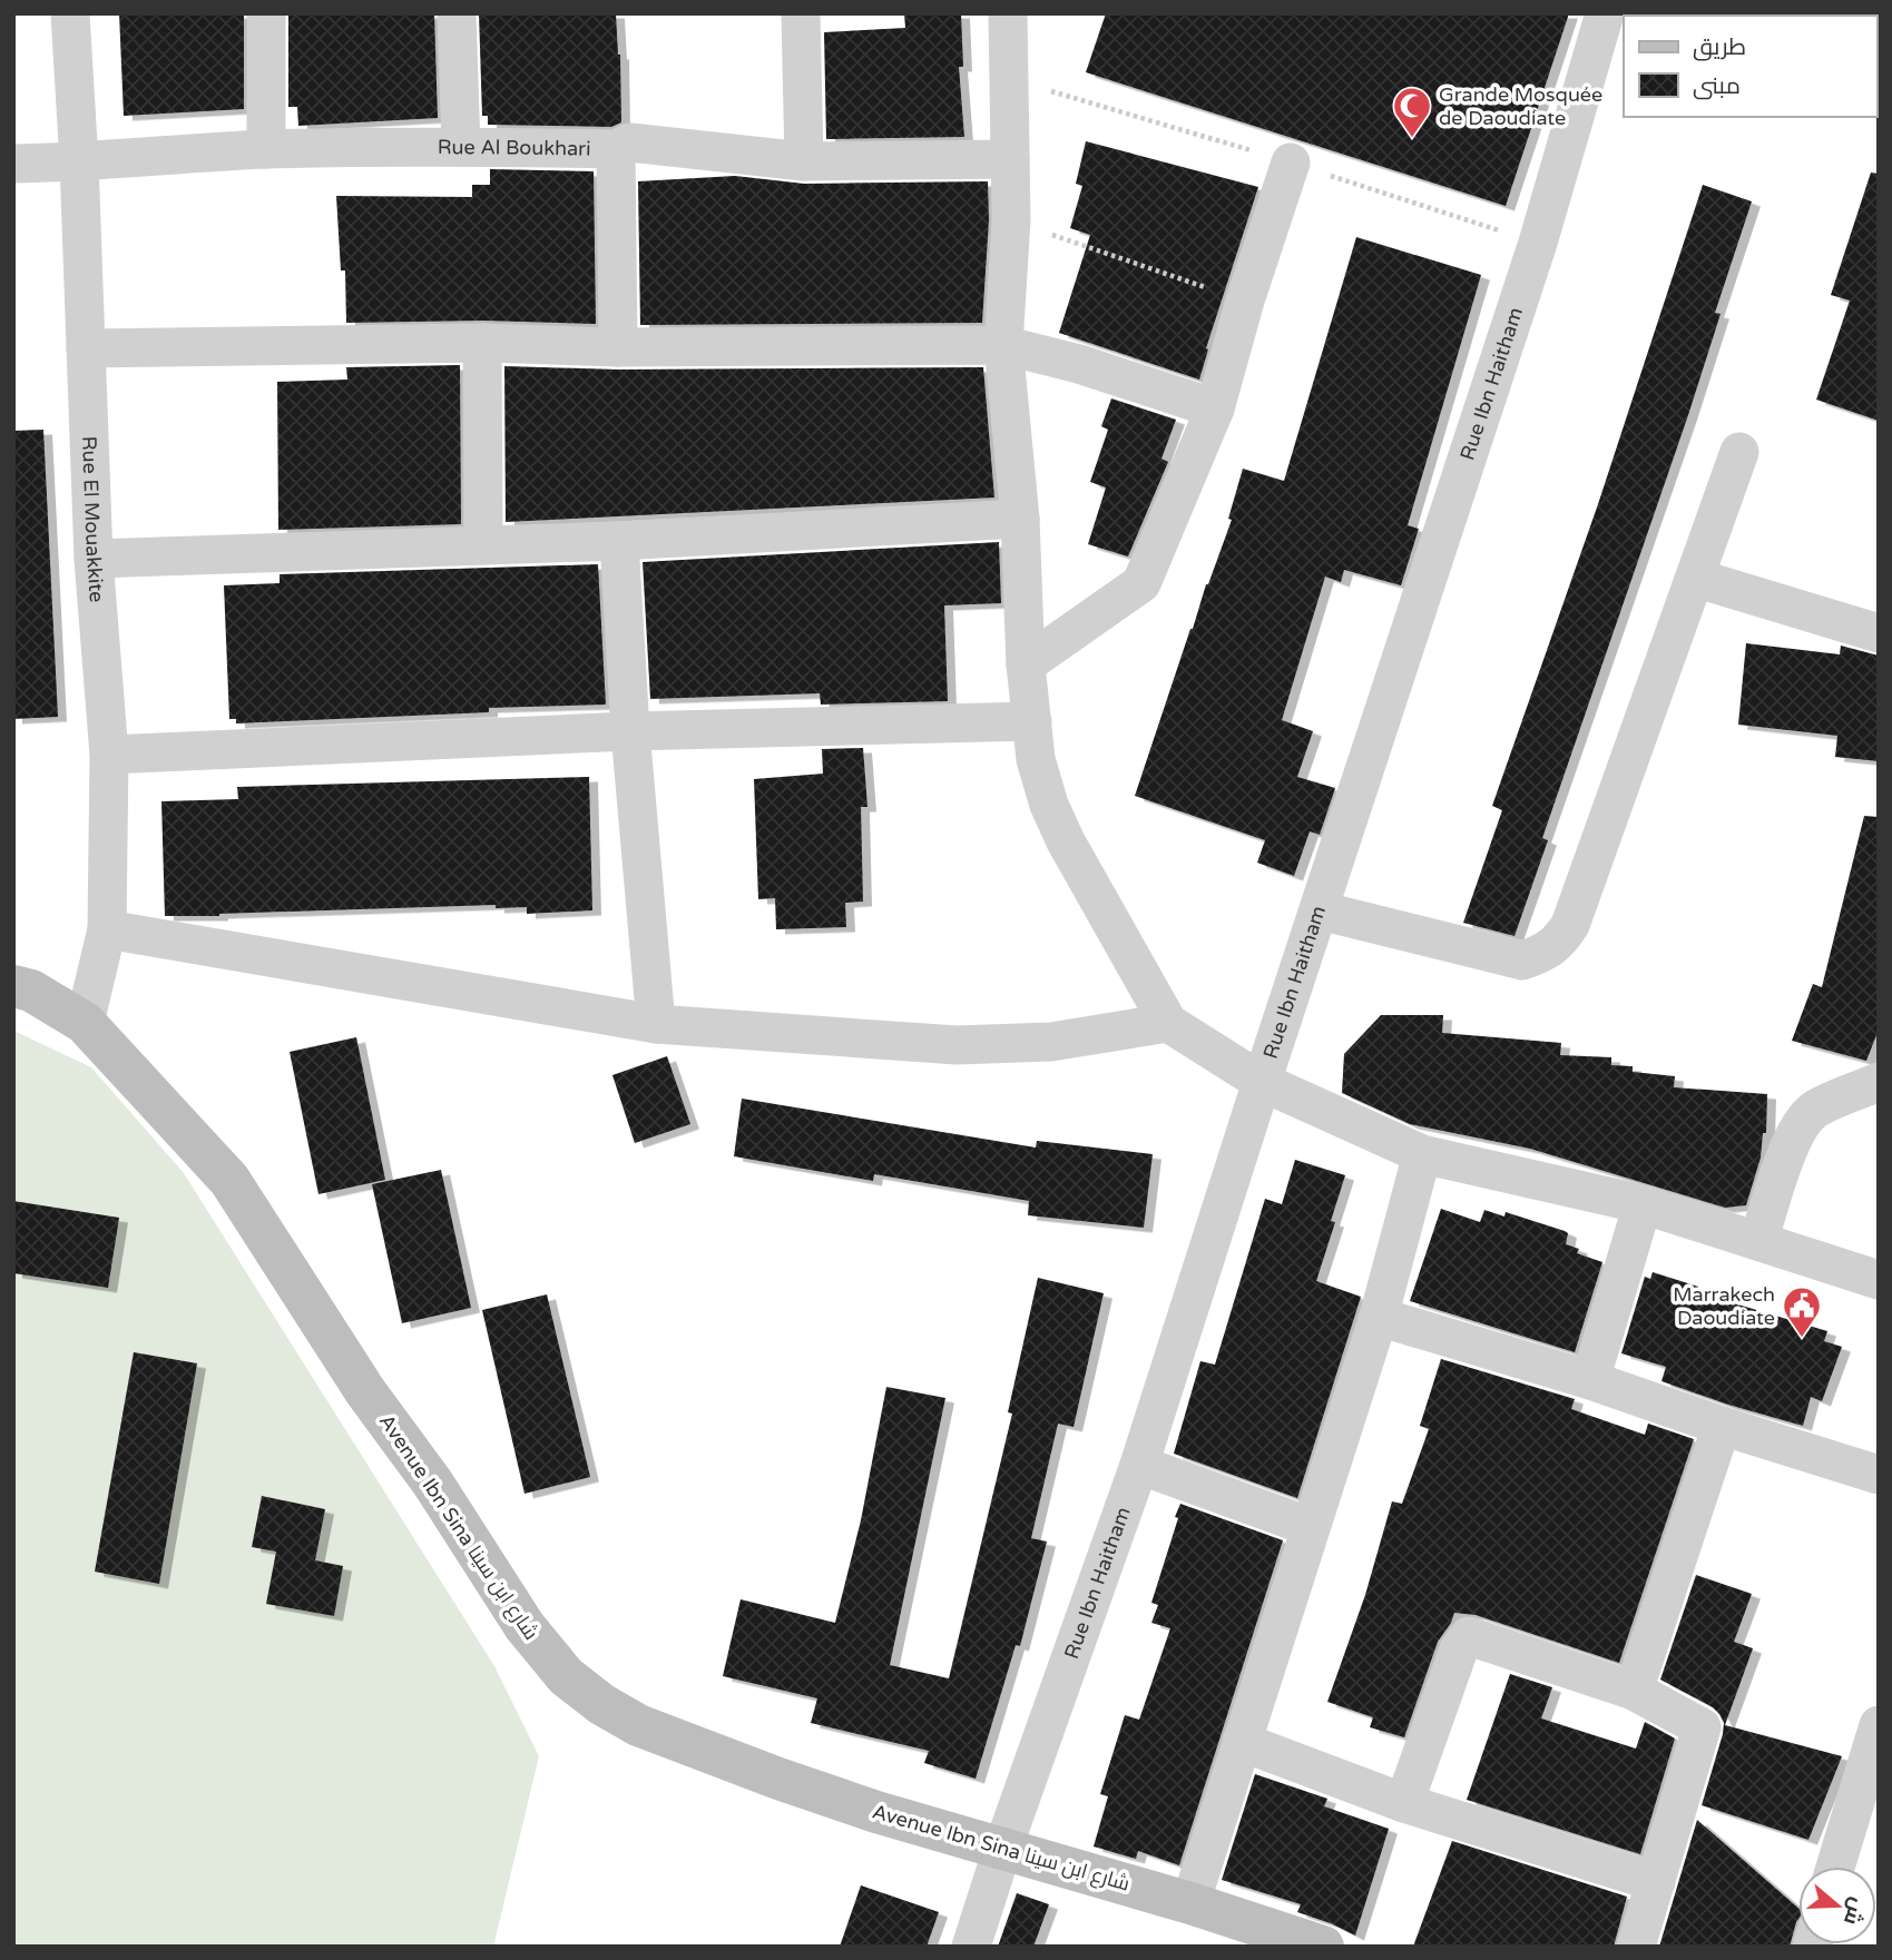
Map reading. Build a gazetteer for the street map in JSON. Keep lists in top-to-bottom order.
{
  "streets": {
    "street": [
      "Rue Al Boukhari",
      "Rue Ibn Haitham",
      "Rue El Mouakkite",
      "Avenue Ibn Sina شارع ابن سينا"
    ]
  },
  "crossings": [
    ["Rue Al Boukhari", "Rue El Mouakkite"],
    ["Rue Ibn Haitham", "Avenue Ibn Sina شارع ابن سينا"],
    ["Rue El Mouakkite", "Avenue Ibn Sina شارع ابن سينا"]
  ],
  "places": {
    "mosque": ["Grande Mosquée de Daoudiate"],
    "public building": ["Marrakech Daoudiate"]
  },
  "legend": ["طريق", "مبنى"],
  "north": "right"
}
